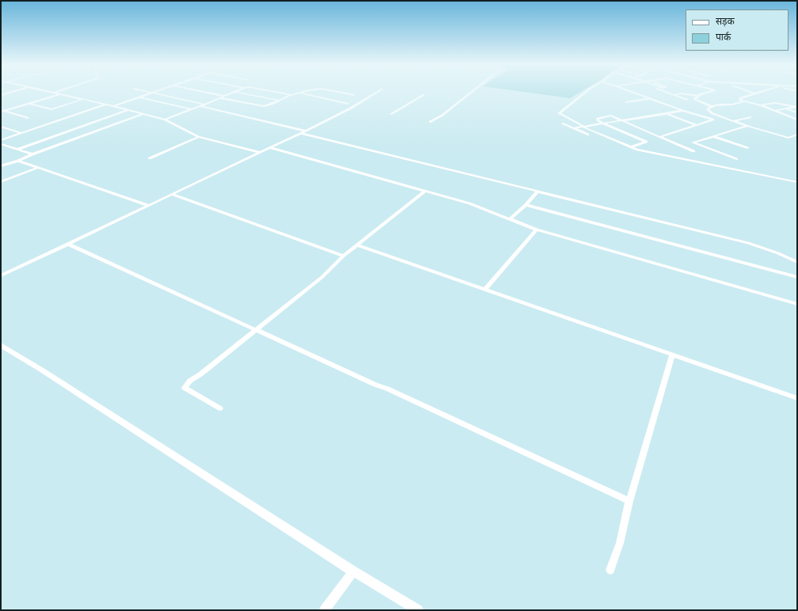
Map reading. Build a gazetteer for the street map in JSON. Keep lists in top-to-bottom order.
{
  "legend": ["सड़क", "पार्क"]
}
